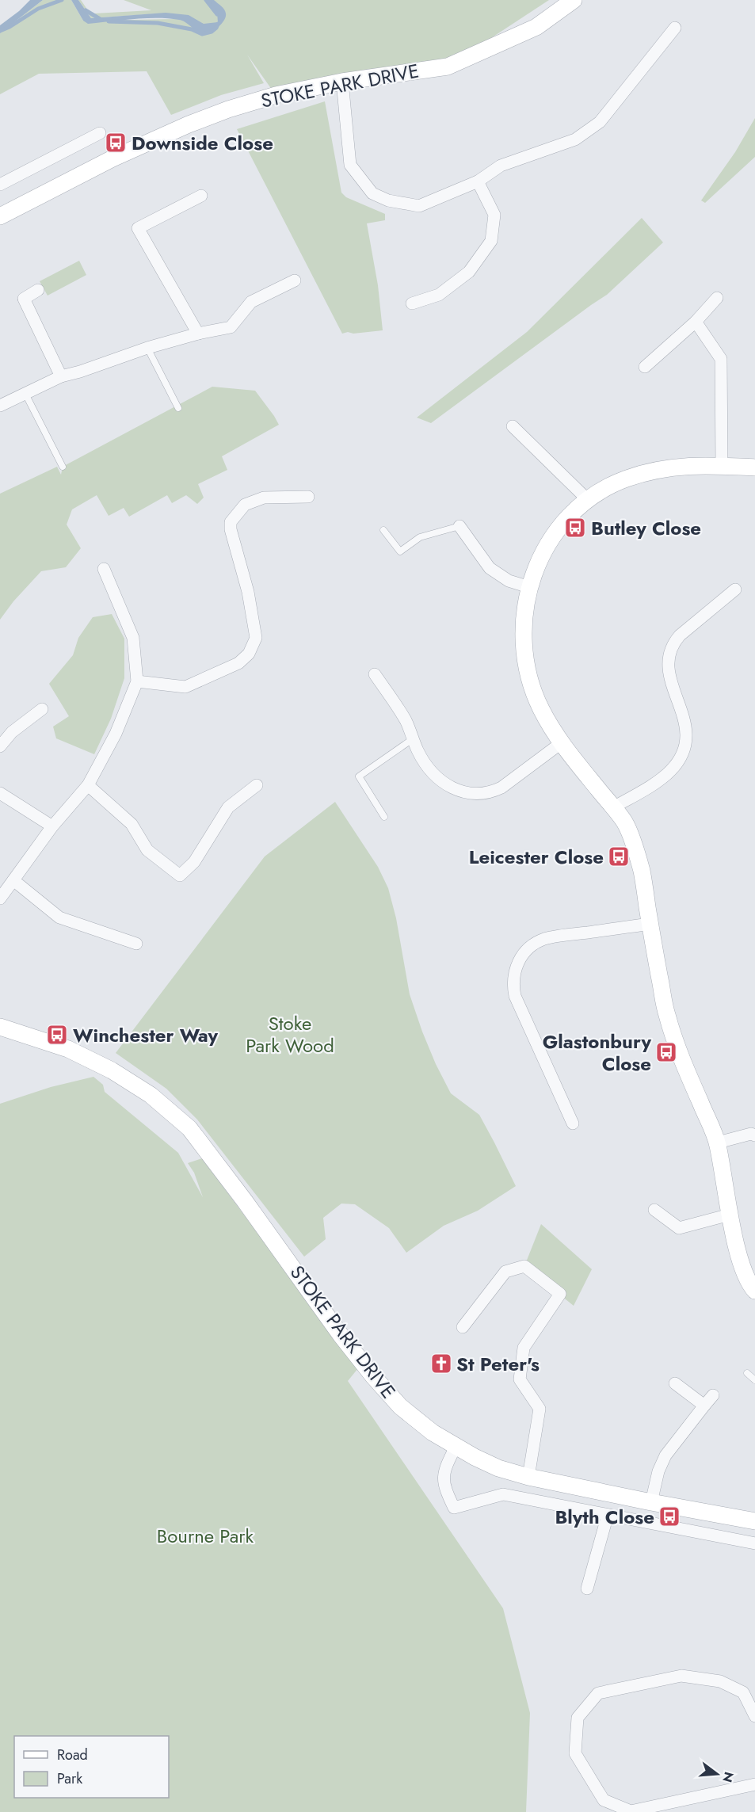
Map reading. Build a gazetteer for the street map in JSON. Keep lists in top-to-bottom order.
{
  "streets": {
    "street": ["STOKE PARK DRIVE"]
  },
  "parks": ["Stoke Park Wood", "Bourne Park"],
  "places": {
    "bus stop": [
      "Downside Close",
      "Butley Close",
      "Leicester Close",
      "Winchester Way",
      "Glastonbury Close",
      "Blyth Close"
    ],
    "church": ["St Peter's"]
  },
  "legend": ["Road", "Park"],
  "north": "right"
}
